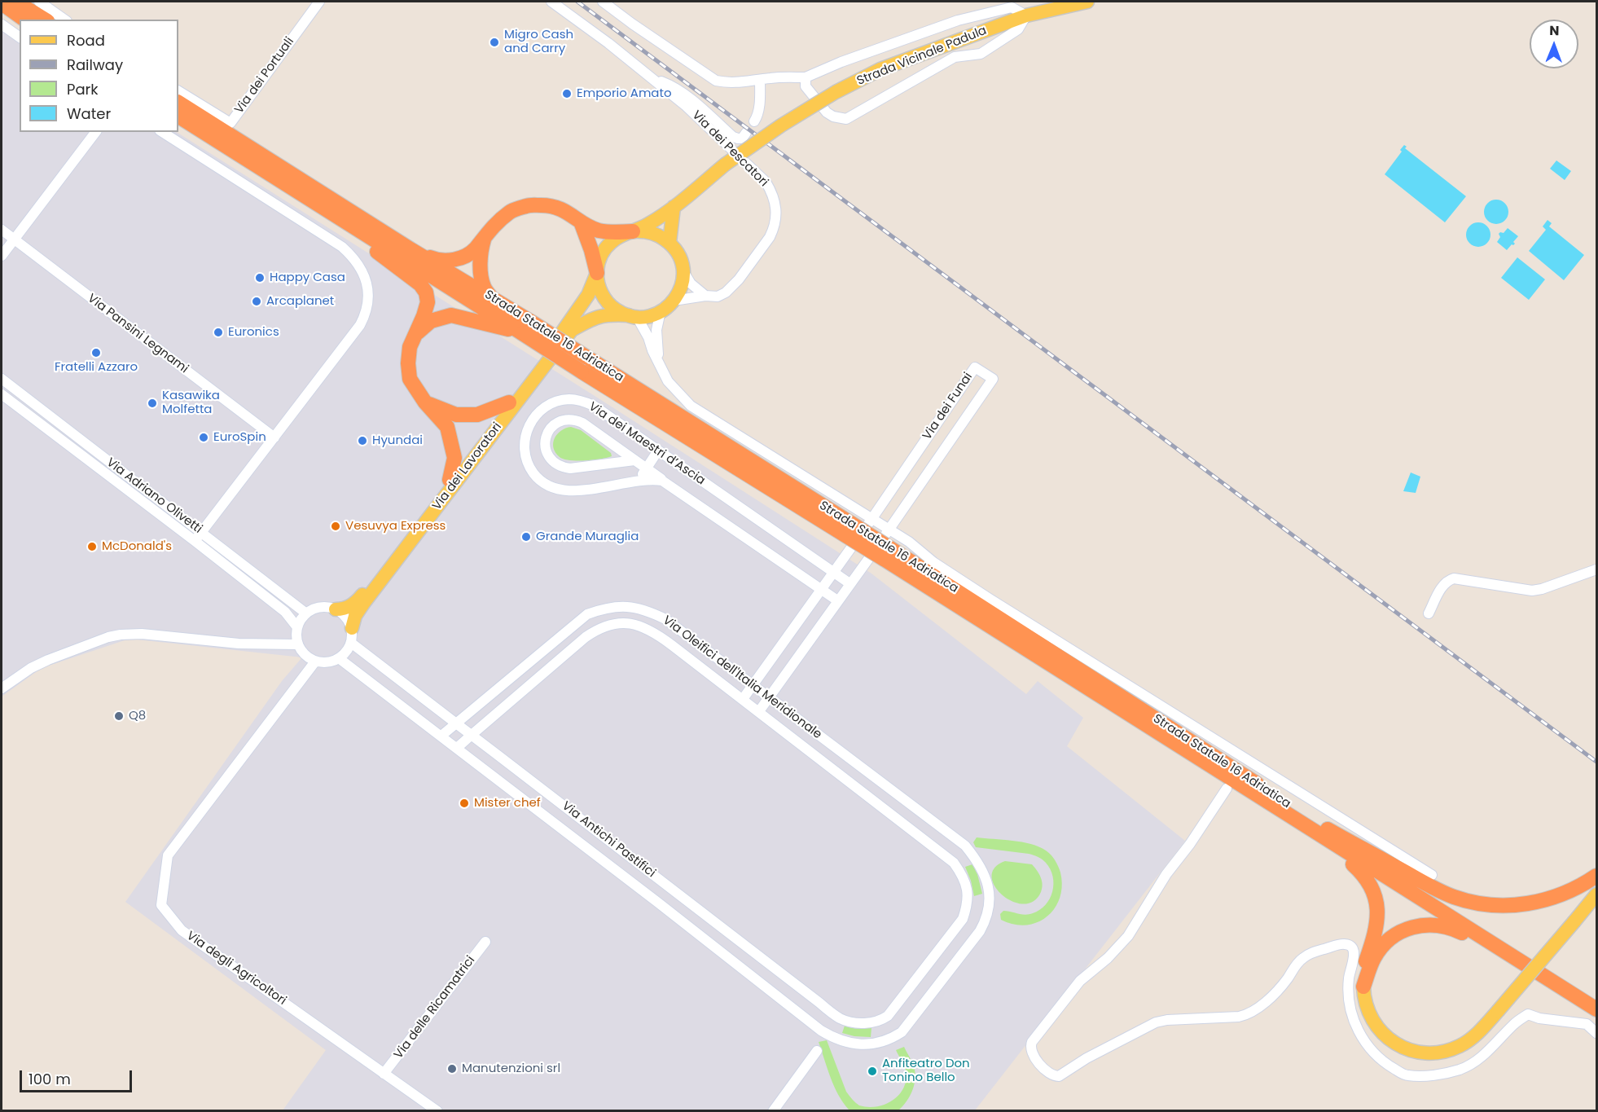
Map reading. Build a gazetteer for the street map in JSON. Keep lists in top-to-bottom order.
{
  "streets": {
    "highway": ["Strada Statale 16 Adriatica"],
    "main road": ["Strada Vicinale Padula", "Via dei Lavoratori"],
    "street": [
      "Via dei Portuali",
      "Via dei Pescatori",
      "Via Pansini Legnami",
      "Via dei Funai",
      "Via dei Maestri d’Ascia",
      "Via Adriano Olivetti",
      "Via Oleifici dell'Italia Meridionale",
      "Via Antichi Pastifici",
      "Via degli Agricoltori",
      "Via delle Ricamatrici"
    ]
  },
  "crossings": [
    ["Strada Vicinale Padula", "Via dei Pescatori"],
    ["Strada Vicinale Padula", "Via dei Lavoratori"],
    ["Via dei Funai", "Via dei Maestri d’Ascia"],
    ["Via dei Funai", "Via Oleifici dell'Italia Meridionale"],
    ["Via Adriano Olivetti", "Via Antichi Pastifici"],
    ["Via Adriano Olivetti", "Via degli Agricoltori"],
    ["Via Oleifici dell'Italia Meridionale", "Via Antichi Pastifici"],
    ["Via Antichi Pastifici", "Via degli Agricoltori"],
    ["Via degli Agricoltori", "Via delle Ricamatrici"]
  ],
  "places": [
    "Migro Cash and Carry",
    "Emporio Amato",
    "Happy Casa",
    "Arcaplanet",
    "Euronics",
    "Fratelli Azzaro",
    "Kasawika Molfetta",
    "EuroSpin",
    "Hyundai",
    "Vesuvya Express",
    "Grande Muraglia",
    "McDonald's",
    "Q8",
    "Mister chef",
    "Manutenzioni srl",
    "Anfiteatro Don Tonino Bello"
  ],
  "legend": [
    "Road",
    "Railway",
    "Park",
    "Water"
  ],
  "scale_bar": "100 m",
  "north": "top"
}
